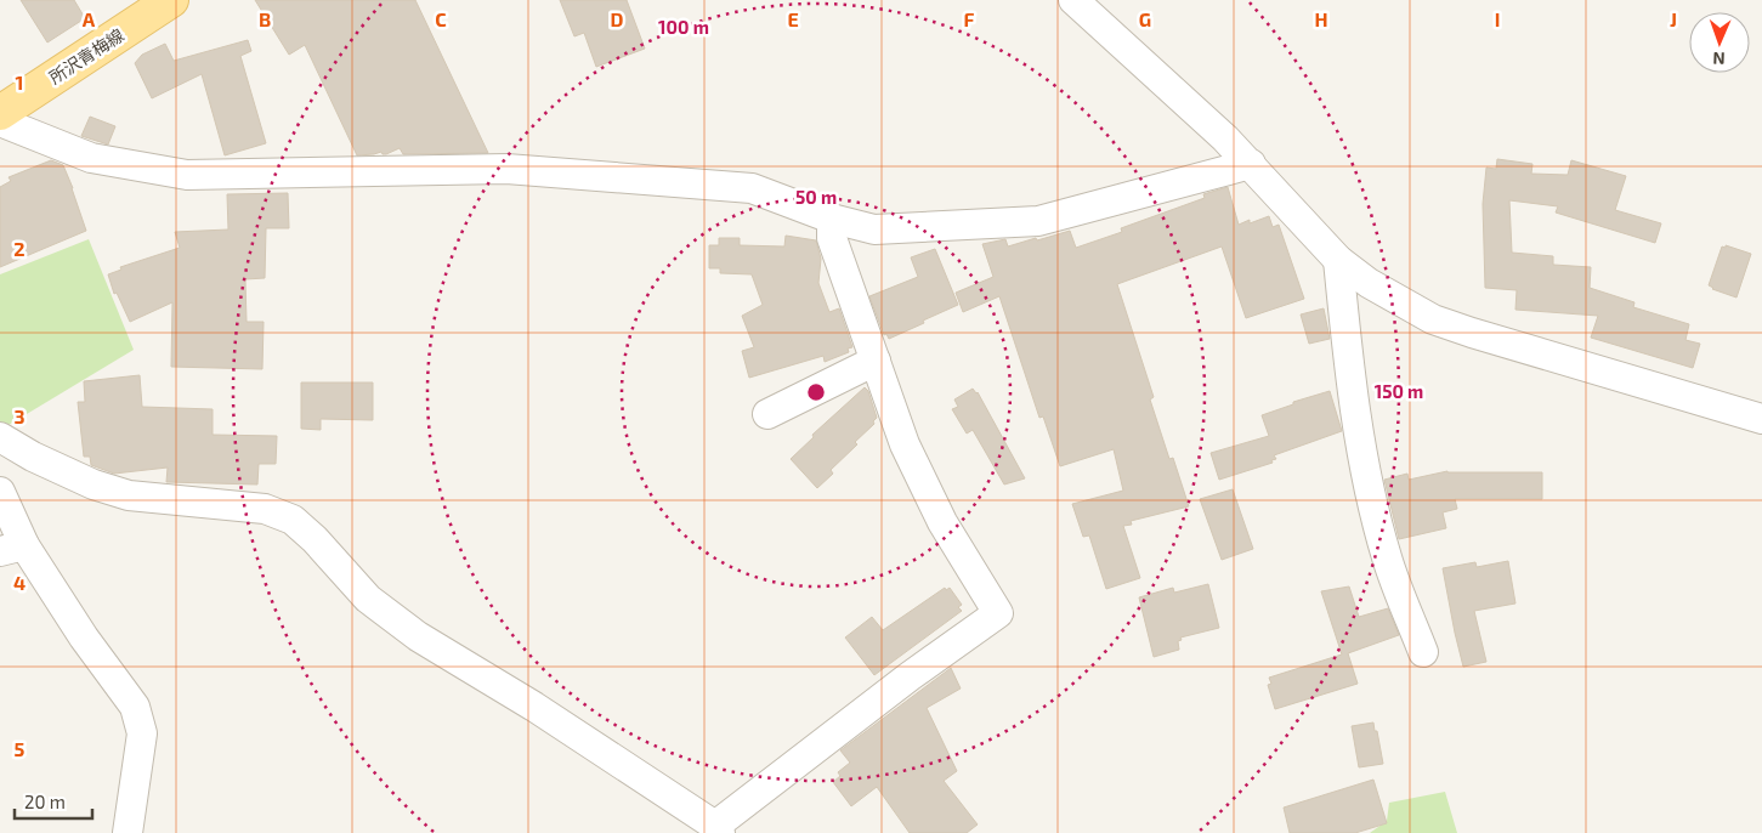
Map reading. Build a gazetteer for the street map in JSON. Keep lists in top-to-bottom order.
{
  "streets": {
    "main road": ["所沢青梅線"]
  },
  "scale_bar": "20 m",
  "north": "bottom",
  "grid": {
    "columns": [
      "A",
      "B",
      "C",
      "D",
      "E",
      "F",
      "G",
      "H",
      "I",
      "J"
    ],
    "rows": [
      "1",
      "2",
      "3",
      "4",
      "5"
    ]
  },
  "rings": ["100 m", "50 m", "150 m"]
}
